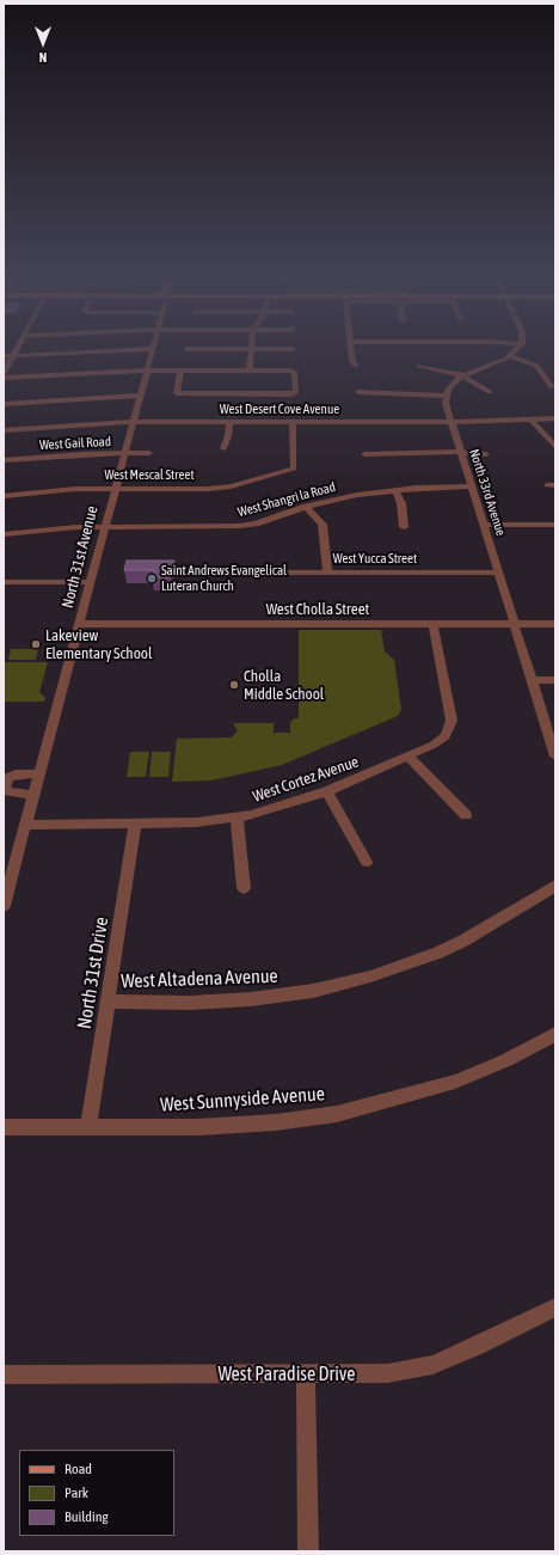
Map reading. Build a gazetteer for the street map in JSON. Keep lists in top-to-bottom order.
{
  "streets": {
    "street": [
      "West Desert Cove Avenue",
      "West Gail Road",
      "West Mescal Street",
      "North 33rd Avenue",
      "West Shangri la Road",
      "North 31st Avenue",
      "West Yucca Street",
      "West Cholla Street",
      "West Cortez Avenue",
      "North 31st Drive",
      "West Altadena Avenue",
      "West Sunnyside Avenue",
      "West Paradise Drive"
    ]
  },
  "crossings": [
    ["West Desert Cove Avenue", "West Mescal Street"],
    ["West Desert Cove Avenue", "North 33rd Avenue"],
    ["West Desert Cove Avenue", "North 31st Avenue"],
    ["West Gail Road", "North 31st Avenue"],
    ["West Mescal Street", "North 31st Avenue"],
    ["North 33rd Avenue", "West Shangri la Road"],
    ["North 33rd Avenue", "West Yucca Street"],
    ["North 33rd Avenue", "West Cholla Street"],
    ["West Shangri la Road", "North 31st Avenue"],
    ["North 31st Avenue", "West Cholla Street"],
    ["North 31st Avenue", "West Cortez Avenue"],
    ["West Cholla Street", "West Cortez Avenue"],
    ["West Cortez Avenue", "North 31st Drive"],
    ["North 31st Drive", "West Altadena Avenue"],
    ["North 31st Drive", "West Sunnyside Avenue"]
  ],
  "places": ["Saint Andrews Evangelical Luteran Church", "Lakeview Elementary School", "Cholla Middle School"],
  "legend": ["Road", "Park", "Building"],
  "north": "bottom"
}
